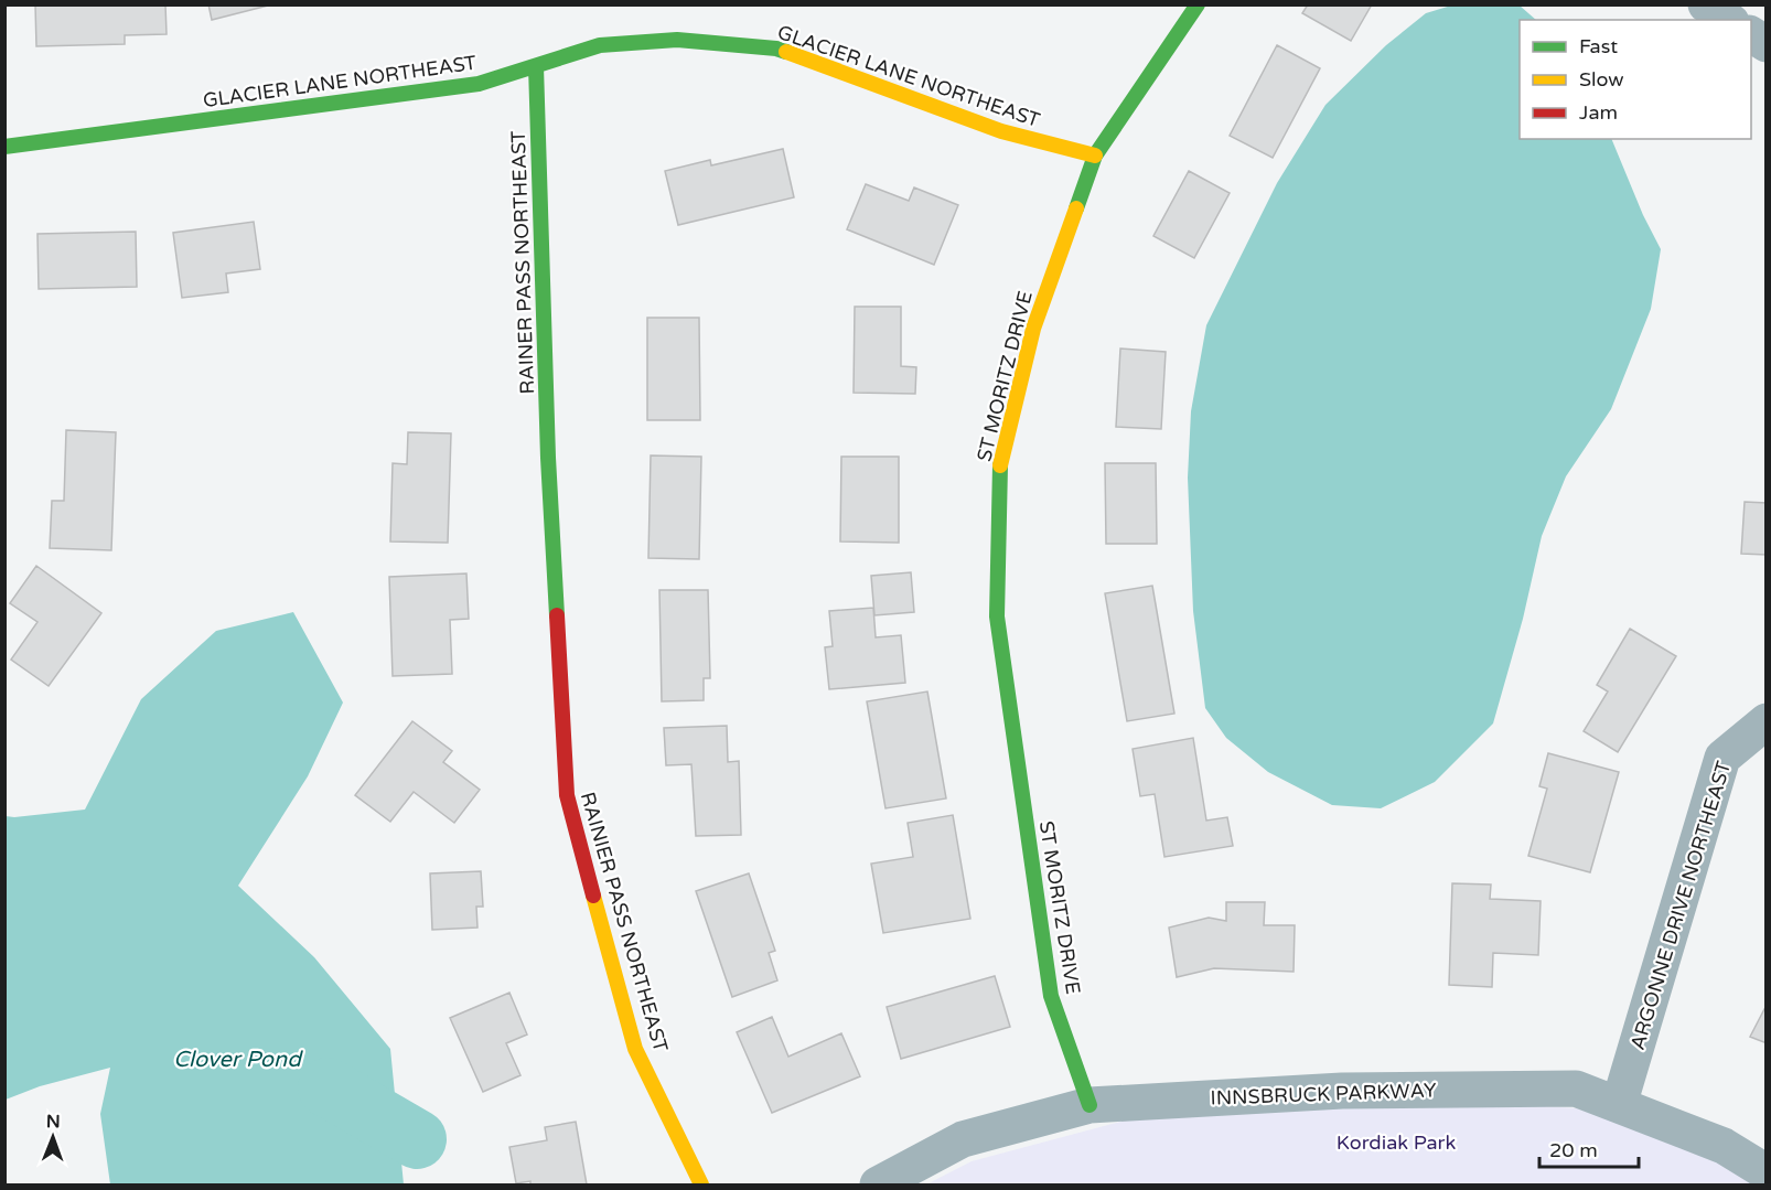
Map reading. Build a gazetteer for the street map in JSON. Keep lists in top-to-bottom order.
{
  "streets": {
    "street": [
      "GLACIER LANE NORTHEAST",
      "RAINER PASS NORTHEAST",
      "ST MORITZ DRIVE",
      "ARGONNE DRIVE NORTHEAST",
      "RAINIER PASS NORTHEAST",
      "INNSBRUCK PARKWAY"
    ]
  },
  "crossings": [
    ["GLACIER LANE NORTHEAST", "RAINER PASS NORTHEAST"],
    ["GLACIER LANE NORTHEAST", "ST MORITZ DRIVE"],
    ["RAINER PASS NORTHEAST", "RAINIER PASS NORTHEAST"],
    ["ST MORITZ DRIVE", "INNSBRUCK PARKWAY"],
    ["ARGONNE DRIVE NORTHEAST", "INNSBRUCK PARKWAY"]
  ],
  "water": ["Clover Pond"],
  "parks": ["Kordiak Park"],
  "legend": ["Fast", "Slow", "Jam"],
  "scale_bar": "20 m",
  "north": "top"
}
